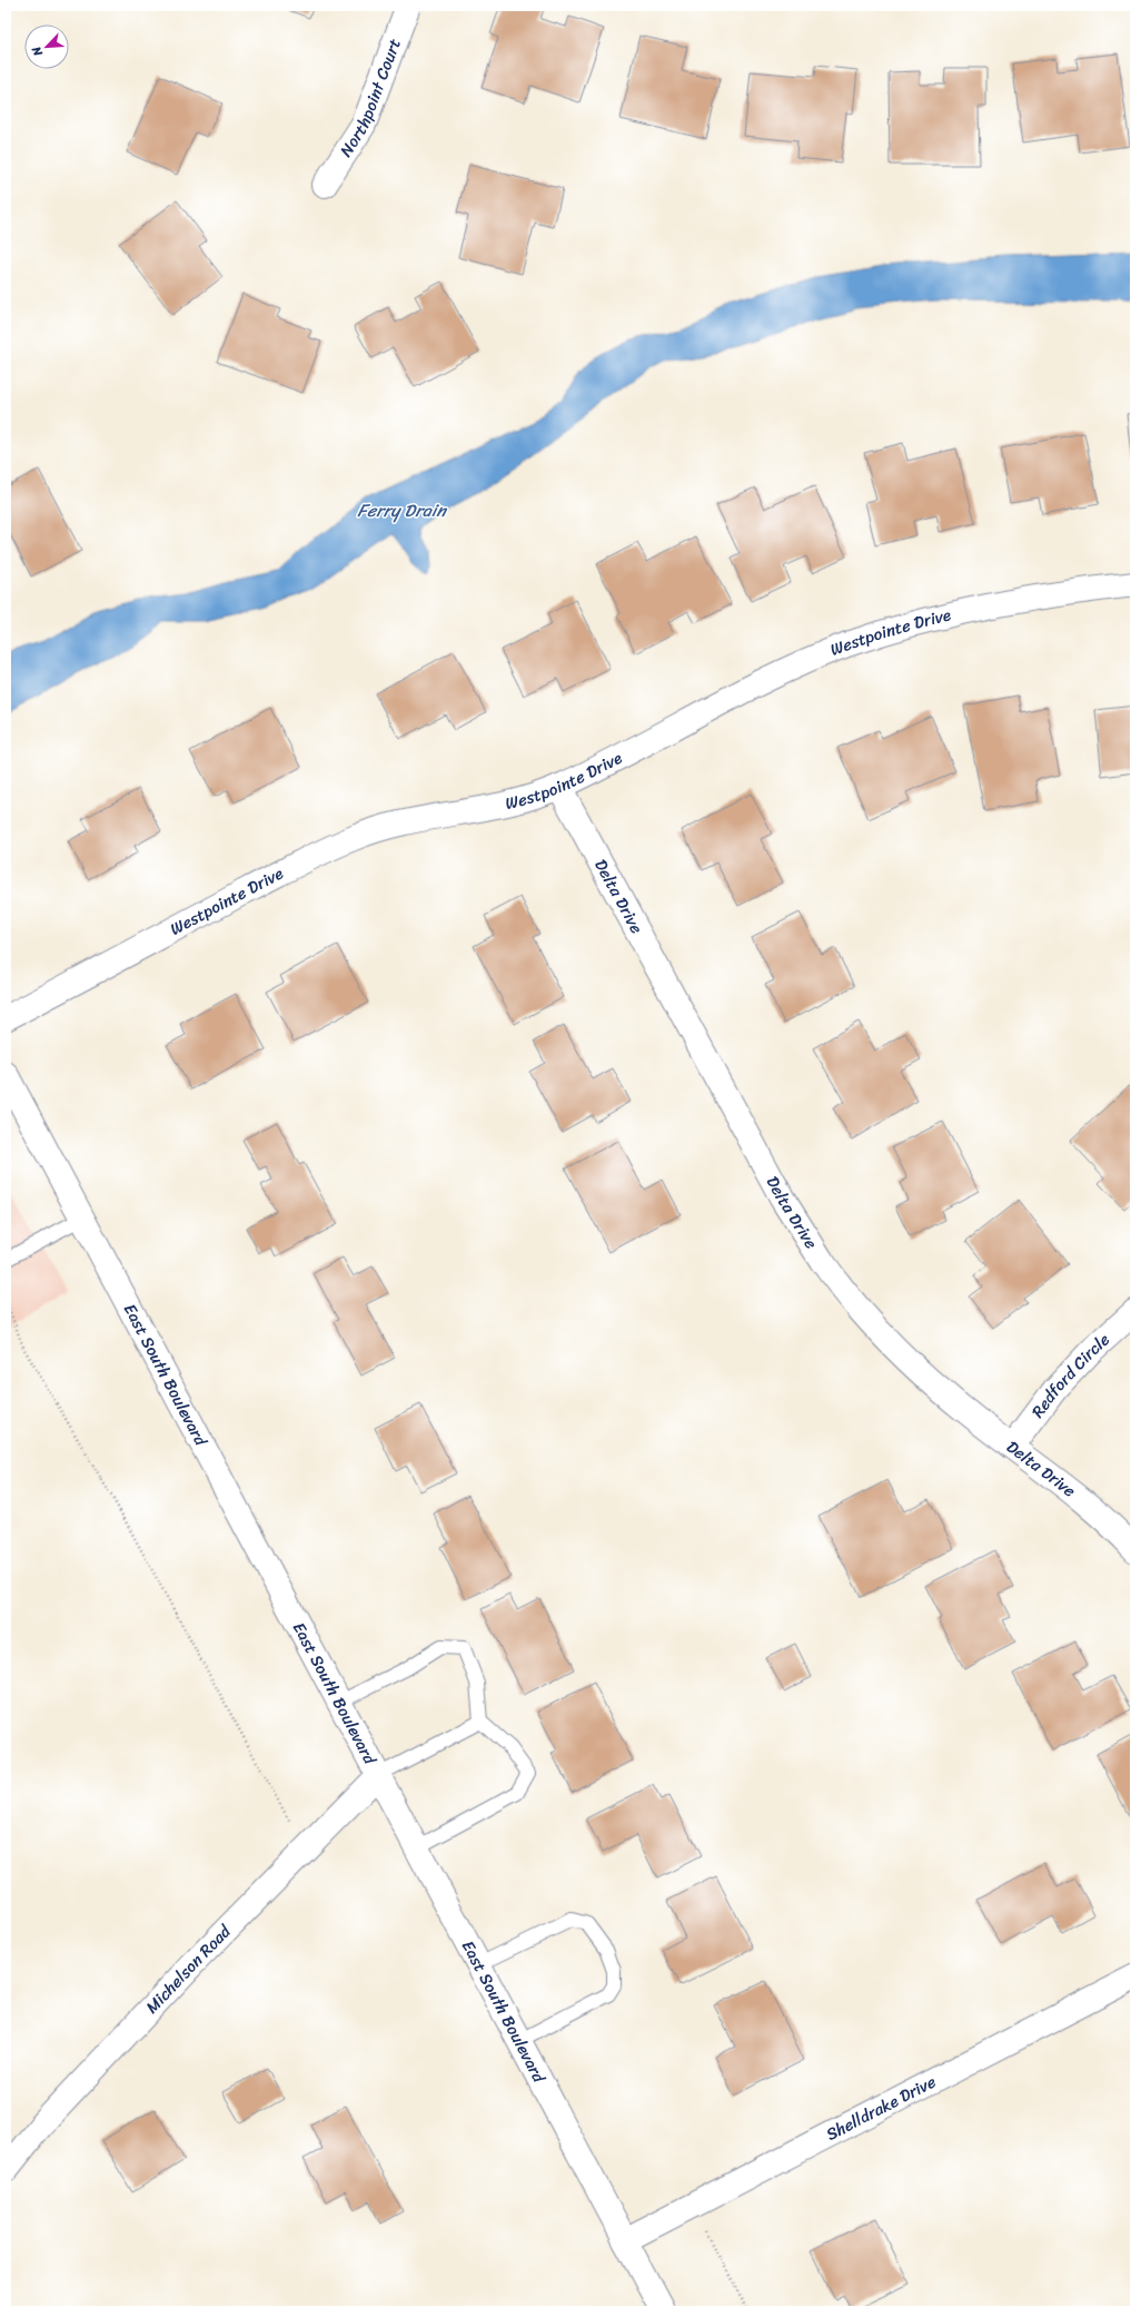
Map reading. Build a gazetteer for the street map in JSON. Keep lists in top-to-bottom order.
{
  "streets": {
    "street": [
      "Northpoint Court",
      "Westpointe Drive",
      "Delta Drive",
      "East South Boulevard",
      "Redford Circle",
      "Michelson Road",
      "Shelldrake Drive"
    ]
  },
  "crossings": [
    ["Westpointe Drive", "Delta Drive"],
    ["Delta Drive", "Redford Circle"],
    ["East South Boulevard", "Michelson Road"],
    ["East South Boulevard", "Shelldrake Drive"]
  ],
  "water": ["Ferry Drain"],
  "north": "bottom left"
}
